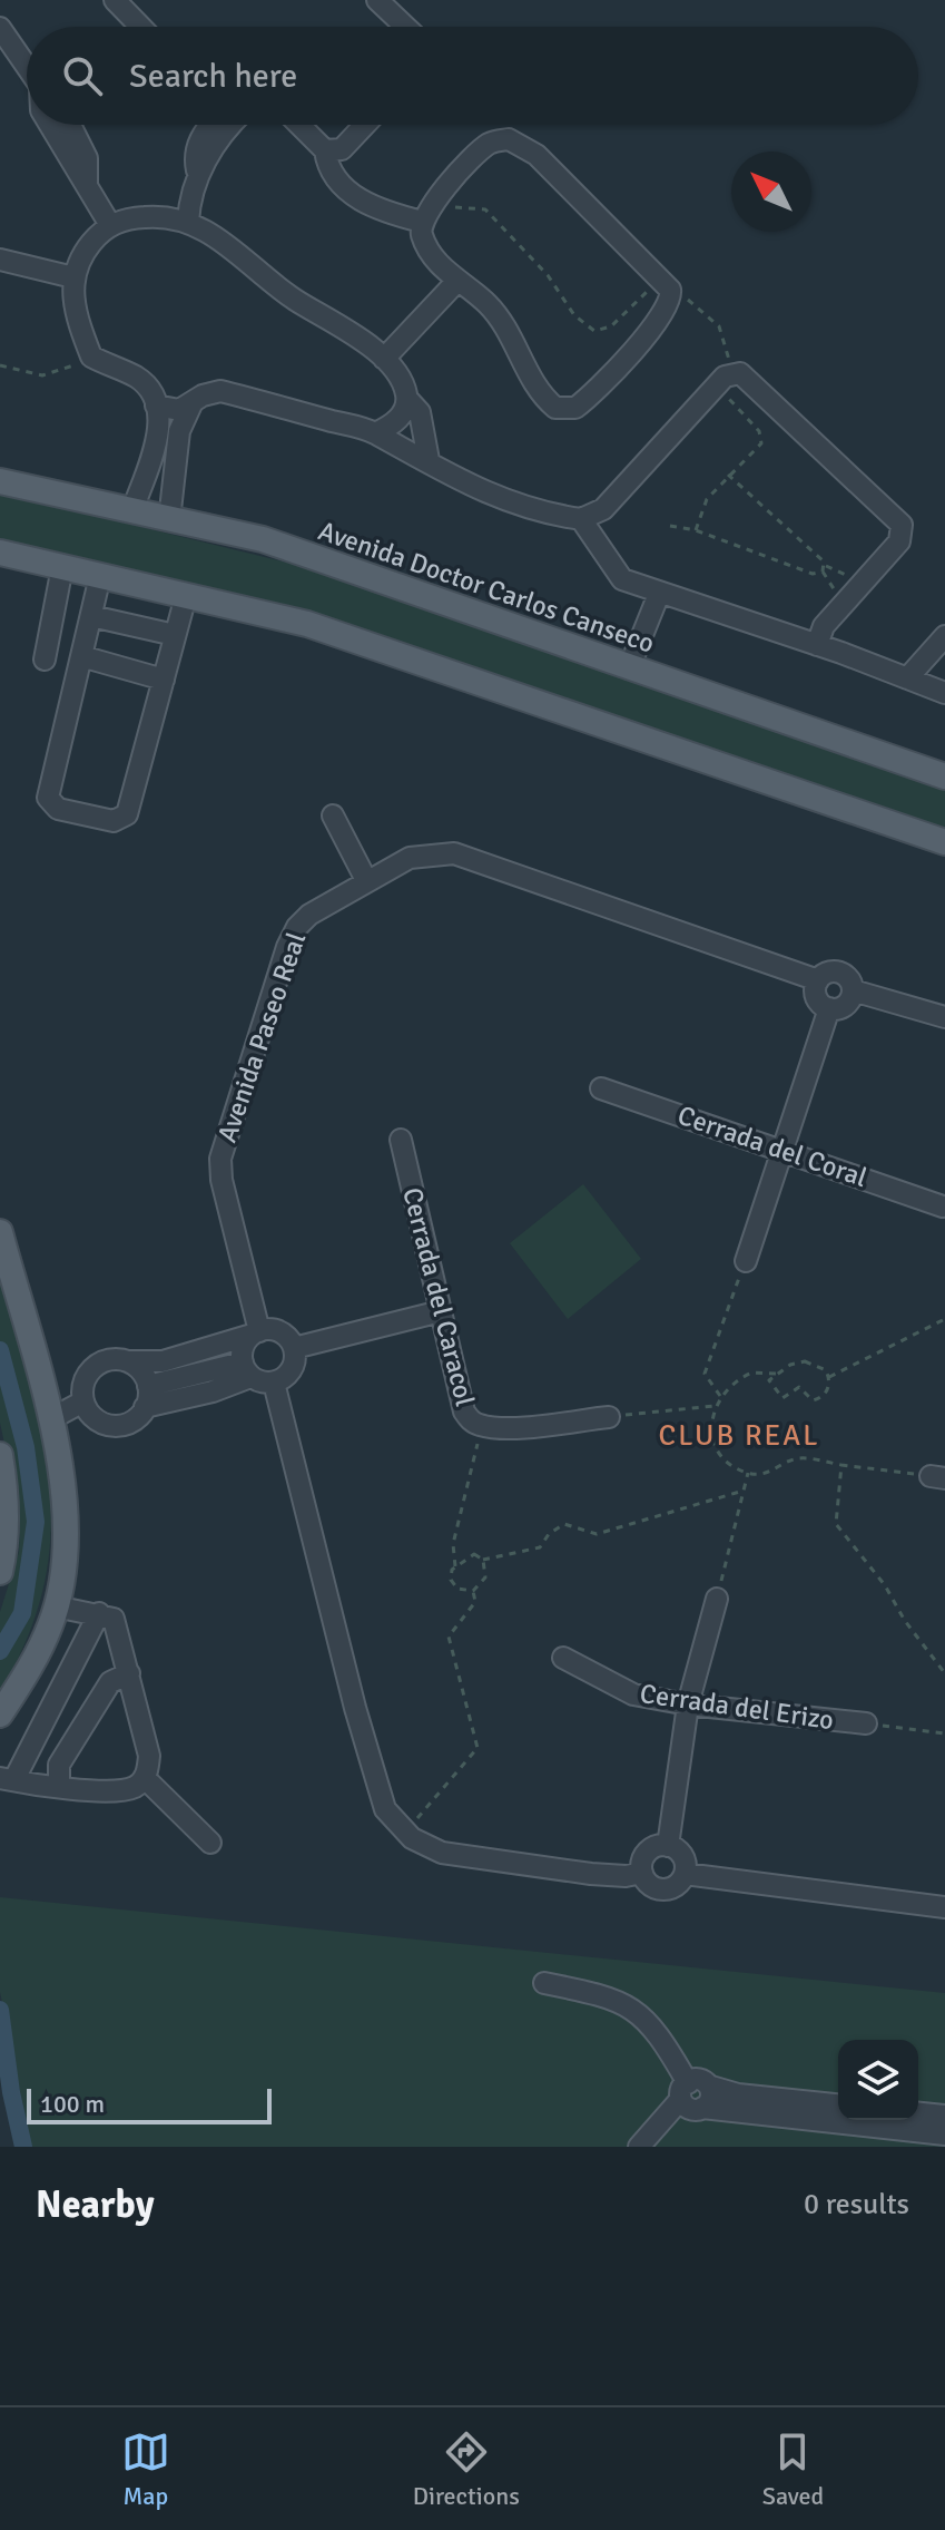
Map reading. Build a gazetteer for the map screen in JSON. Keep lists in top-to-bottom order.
{
  "streets": {
    "main road": ["Avenida Doctor Carlos Canseco"],
    "street": [
      "Avenida Paseo Real",
      "Cerrada del Coral",
      "Cerrada del Caracol",
      "Cerrada del Erizo"
    ]
  },
  "districts": ["CLUB REAL"],
  "scale_bar": "100 m",
  "north": "top left",
  "page": {
    "search": "Search here",
    "scale": "100 m",
    "heading": ["Nearby", "0 results"],
    "nav": ["Map", "Directions", "Saved"]
  }
}
